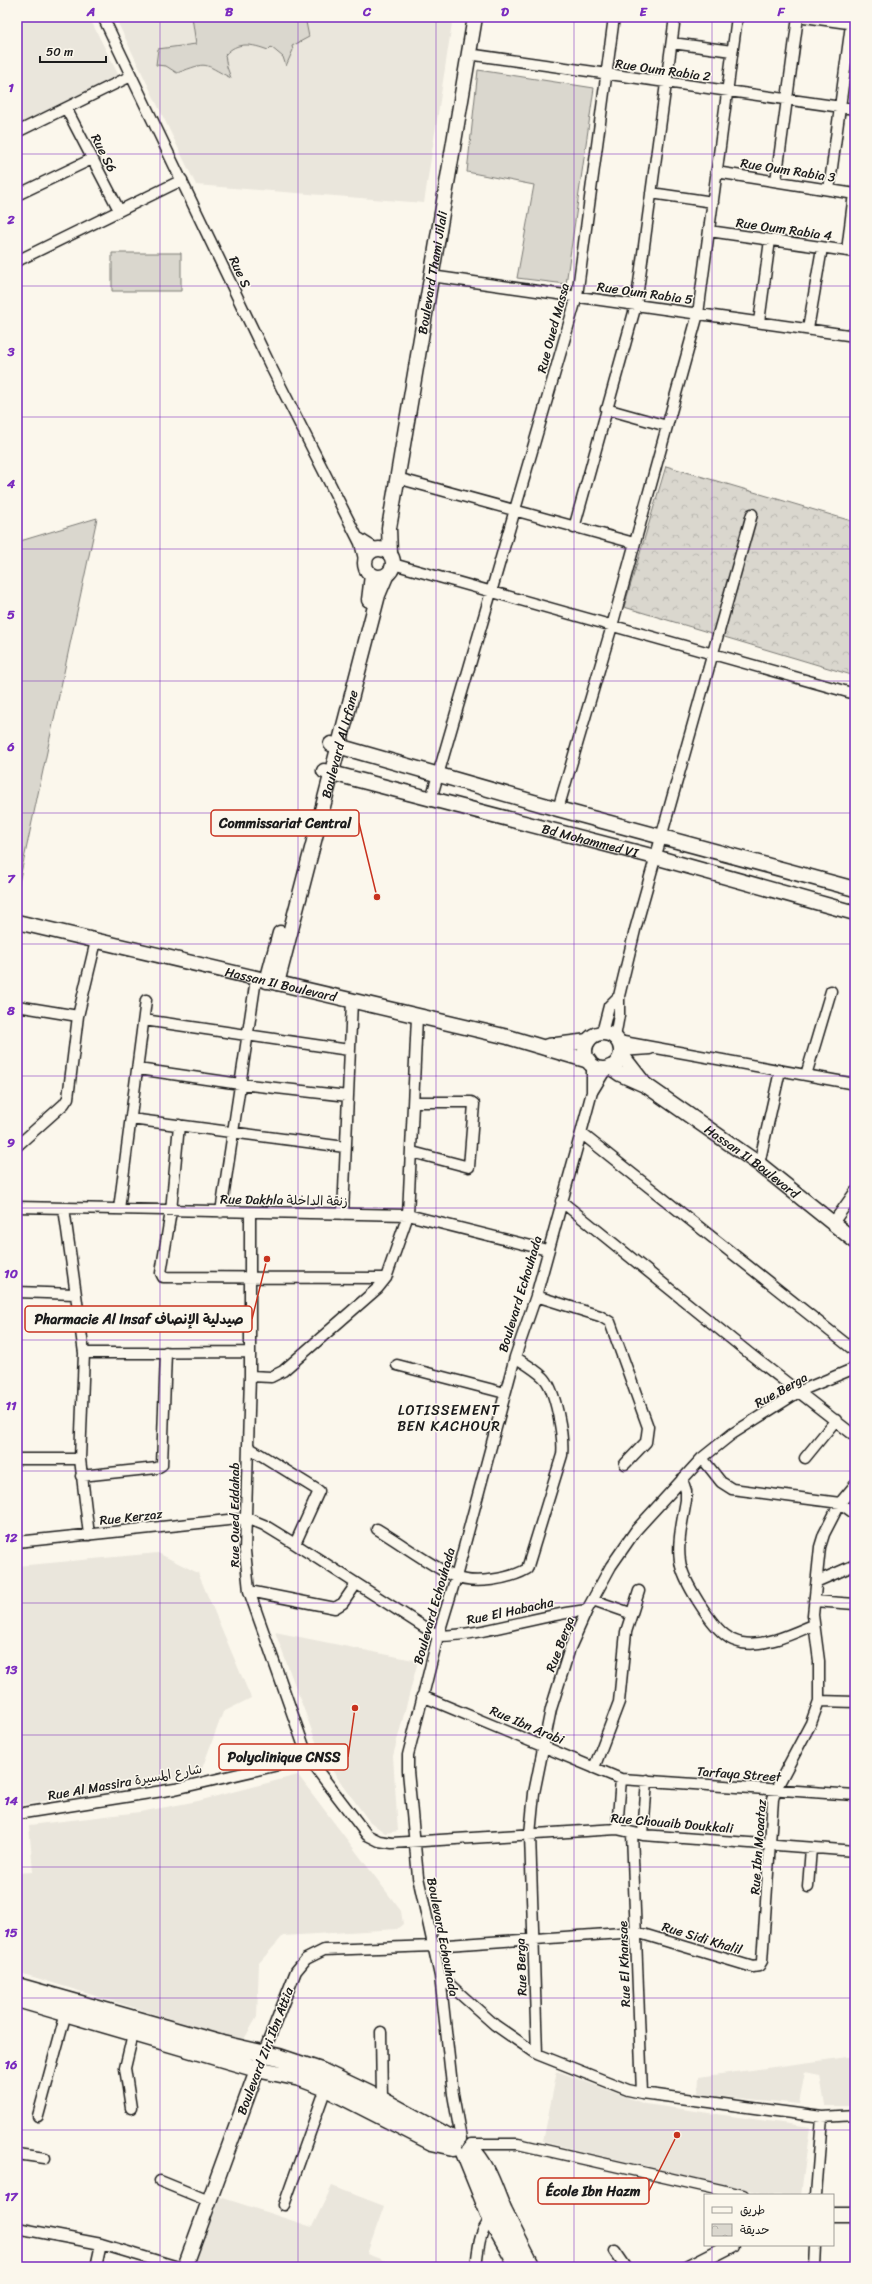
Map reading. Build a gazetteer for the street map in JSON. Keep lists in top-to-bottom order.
{
  "streets": {
    "street": [
      "Rue Oum Rabia 2",
      "Rue S6",
      "Rue Oum Rabia 3",
      "Rue Oum Rabia 4",
      "Rue S",
      "Boulevard Thami Jilali",
      "Rue Oum Rabia 5",
      "Rue Oued Massa",
      "Boulevard Al Irfane",
      "Bd Mohammed VI",
      "Hassan II Boulevard",
      "Rue Dakhla زنقة الداخلة",
      "Boulevard Echouhada",
      "Rue Berga",
      "Rue Oued Eddahab",
      "Rue Kerzaz",
      "Rue El Habacha",
      "Rue Ibn Arabi",
      "Tarfaya Street",
      "Rue Al Massira شارع المسيرة",
      "Rue Chouaib Doukkali",
      "Rue Ibn Moaataz",
      "Rue Sidi Khalil",
      "Rue El Khansae",
      "Boulevard Ziri Ibn Attia"
    ]
  },
  "crossings": [
    ["Rue Oum Rabia 2", "Boulevard Thami Jilali"],
    ["Rue Oum Rabia 2", "Rue Oued Massa"],
    ["Rue S", "Boulevard Al Irfane"],
    ["Boulevard Thami Jilali", "Rue Oum Rabia 5"],
    ["Boulevard Thami Jilali", "Boulevard Al Irfane"],
    ["Rue Oum Rabia 5", "Rue Oued Massa"],
    ["Rue Oued Massa", "Bd Mohammed VI"],
    ["Boulevard Al Irfane", "Bd Mohammed VI"],
    ["Boulevard Al Irfane", "Hassan II Boulevard"],
    ["Hassan II Boulevard", "Boulevard Echouhada"],
    ["Rue Dakhla زنقة الداخلة", "Boulevard Echouhada"],
    ["Rue Dakhla زنقة الداخلة", "Rue Oued Eddahab"],
    ["Boulevard Echouhada", "Rue Oued Eddahab"],
    ["Boulevard Echouhada", "Rue El Habacha"],
    ["Boulevard Echouhada", "Rue Ibn Arabi"],
    ["Boulevard Echouhada", "Rue Chouaib Doukkali"],
    ["Boulevard Echouhada", "Boulevard Ziri Ibn Attia"],
    ["Rue Berga", "Rue El Habacha"],
    ["Rue Berga", "Rue Ibn Arabi"],
    ["Rue Berga", "Rue Chouaib Doukkali"],
    ["Rue Berga", "Boulevard Ziri Ibn Attia"],
    ["Rue Oued Eddahab", "Rue Kerzaz"],
    ["Rue Oued Eddahab", "Rue Al Massira شارع المسيرة"],
    ["Rue Oued Eddahab", "Rue Chouaib Doukkali"],
    ["Rue Ibn Arabi", "Tarfaya Street"],
    ["Tarfaya Street", "Rue Ibn Moaataz"],
    ["Rue Chouaib Doukkali", "Rue Ibn Moaataz"],
    ["Rue Chouaib Doukkali", "Rue El Khansae"],
    ["Rue Ibn Moaataz", "Rue Sidi Khalil"],
    ["Rue Sidi Khalil", "Rue El Khansae"],
    ["Rue Sidi Khalil", "Boulevard Ziri Ibn Attia"],
    ["Rue El Khansae", "Boulevard Ziri Ibn Attia"]
  ],
  "districts": ["LOTISSEMENT BEN KACHOUR"],
  "places": [
    "Commissariat Central",
    "Pharmacie Al Insaf صيدلية الإنصاف",
    "Polyclinique CNSS",
    "École Ibn Hazm"
  ],
  "legend": ["طريق", "حديقة"],
  "scale_bar": "50 m",
  "grid": {
    "columns": [
      "A",
      "B",
      "C",
      "D",
      "E",
      "F"
    ],
    "rows": [
      "1",
      "2",
      "3",
      "4",
      "5",
      "6",
      "7",
      "8",
      "9",
      "10",
      "11",
      "12",
      "13",
      "14",
      "15",
      "16",
      "17"
    ]
  }
}
